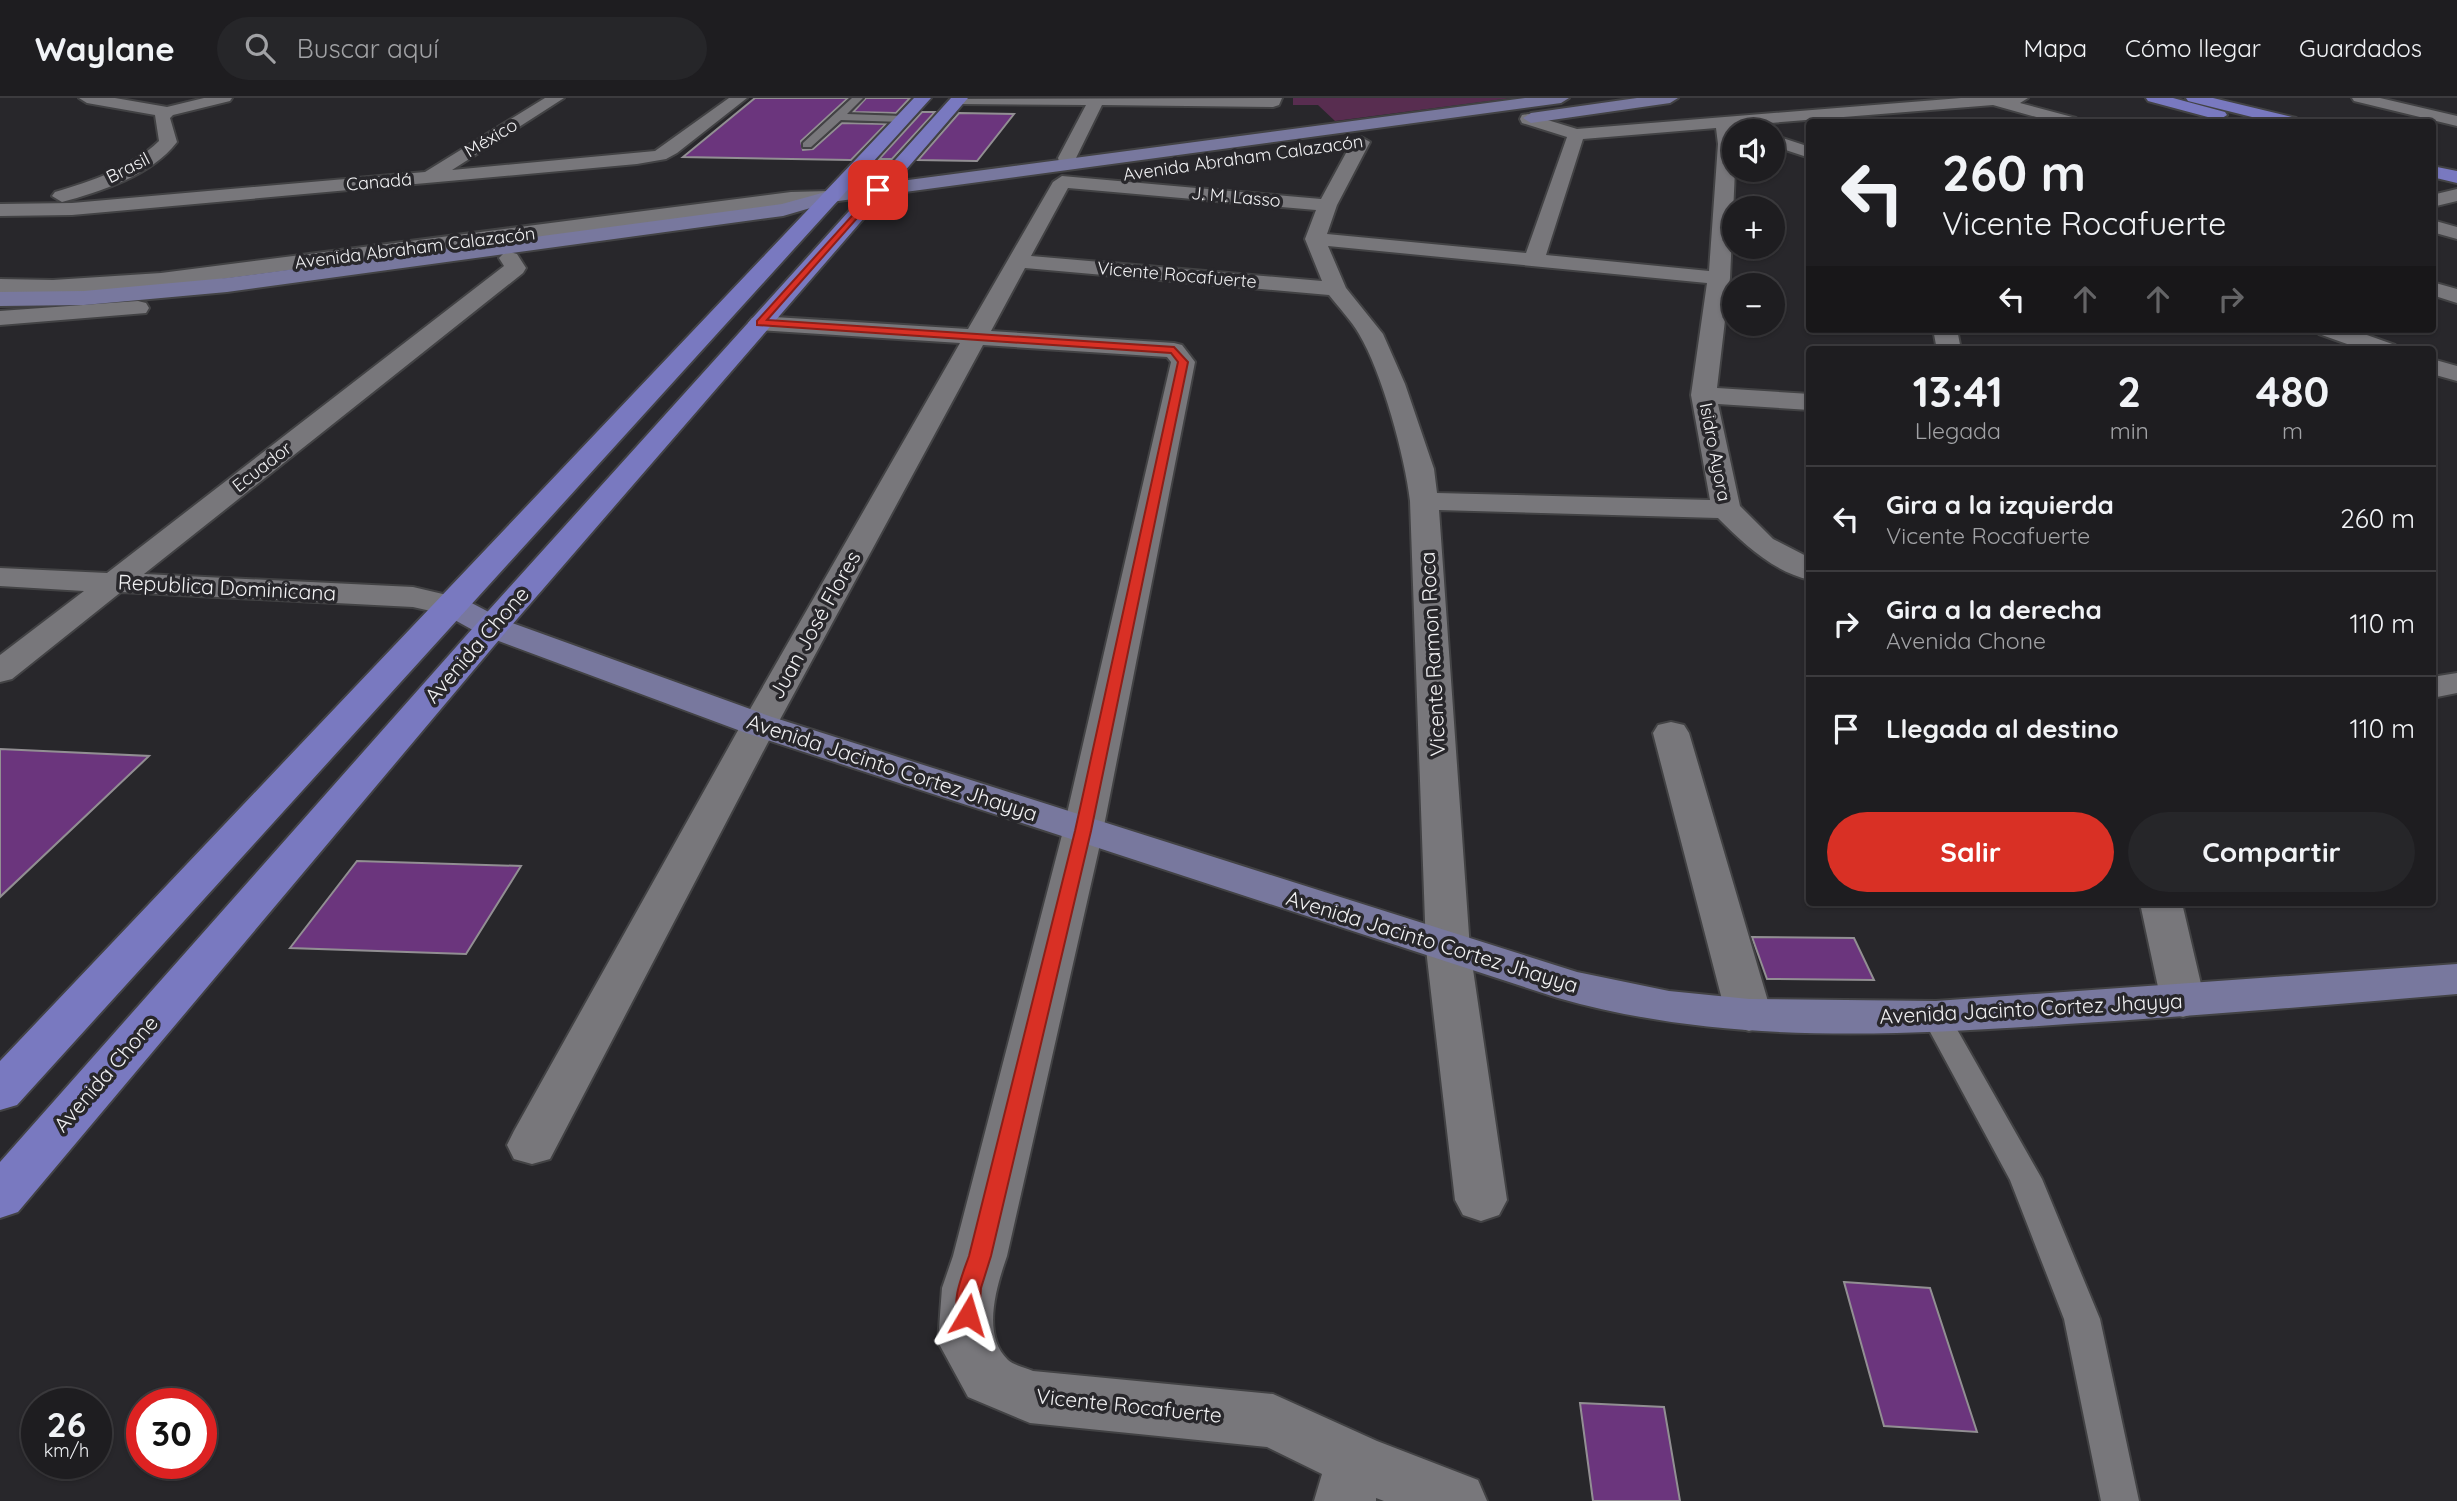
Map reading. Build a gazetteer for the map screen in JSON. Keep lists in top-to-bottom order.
{
  "streets": {
    "main road": ["Avenida Abraham Calazacón", "Avenida Chone", "Avenida Jacinto Cortez Jhayya"],
    "street": [
      "México",
      "Brasil",
      "Canadá",
      "J. M. Lasso",
      "Vicente Rocafuerte",
      "Isidro Ayora",
      "Ecuador",
      "Republica Dominicana",
      "Juan José Flores",
      "Vicente Ramon Roca"
    ]
  },
  "crossings": [
    ["México", "Canadá"],
    ["Avenida Abraham Calazacón", "J. M. Lasso"],
    ["Avenida Abraham Calazacón", "Ecuador"],
    ["Avenida Abraham Calazacón", "Juan José Flores"],
    ["Avenida Abraham Calazacón", "Avenida Chone"],
    ["Brasil", "Canadá"],
    ["J. M. Lasso", "Juan José Flores"],
    ["Vicente Rocafuerte", "Juan José Flores"],
    ["Vicente Rocafuerte", "Avenida Chone"],
    ["Vicente Rocafuerte", "Vicente Ramon Roca"],
    ["Vicente Rocafuerte", "Avenida Jacinto Cortez Jhayya"],
    ["Ecuador", "Republica Dominicana"],
    ["Republica Dominicana", "Avenida Chone"],
    ["Republica Dominicana", "Avenida Jacinto Cortez Jhayya"],
    ["Juan José Flores", "Avenida Jacinto Cortez Jhayya"],
    ["Avenida Chone", "Avenida Jacinto Cortez Jhayya"],
    ["Vicente Ramon Roca", "Avenida Jacinto Cortez Jhayya"]
  ],
  "page": {
    "header": "Waylane",
    "search": "Buscar aquí",
    "nav": ["Mapa", "Cómo llegar", "Guardados"],
    "map_buttons": ["+", "−"],
    "turn": ["260 m", "Vicente Rocafuerte"],
    "eta": [
      "13:41",
      "Llegada",
      "2",
      "min",
      "480",
      "m"
    ],
    "list": [
      {
        "name": "Gira a la izquierda",
        "note": "Vicente Rocafuerte",
        "value": "260 m"
      },
      {
        "name": "Gira a la derecha",
        "note": "Avenida Chone",
        "value": "110 m"
      },
      {
        "name": "Llegada al destino",
        "value": "110 m"
      }
    ],
    "buttons": ["Salir", "Compartir"],
    "speed": "26 km/h",
    "limit": "30"
  }
}
